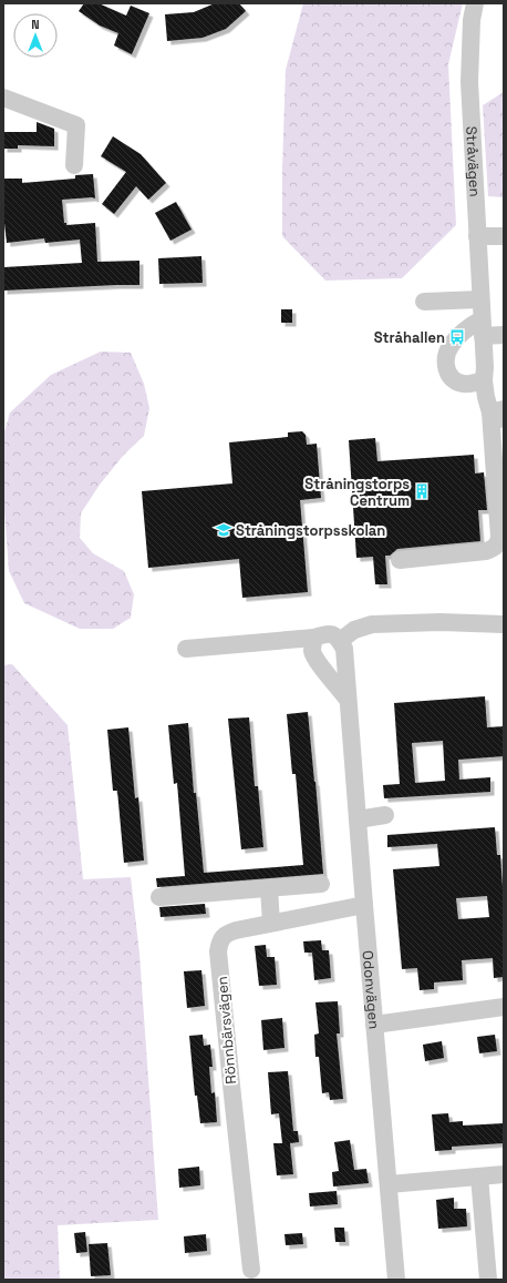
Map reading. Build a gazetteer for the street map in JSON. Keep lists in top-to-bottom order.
{
  "streets": {
    "street": ["Stråvägen", "Odonvägen", "Rönnbärsvägen"]
  },
  "crossings": [
    ["Odonvägen", "Rönnbärsvägen"]
  ],
  "places": {
    "bus stop": ["Stråhallen"],
    "building": ["Stråningstorps Centrum"],
    "school or university": ["Stråningstorpsskolan"]
  },
  "north": "top"
}
